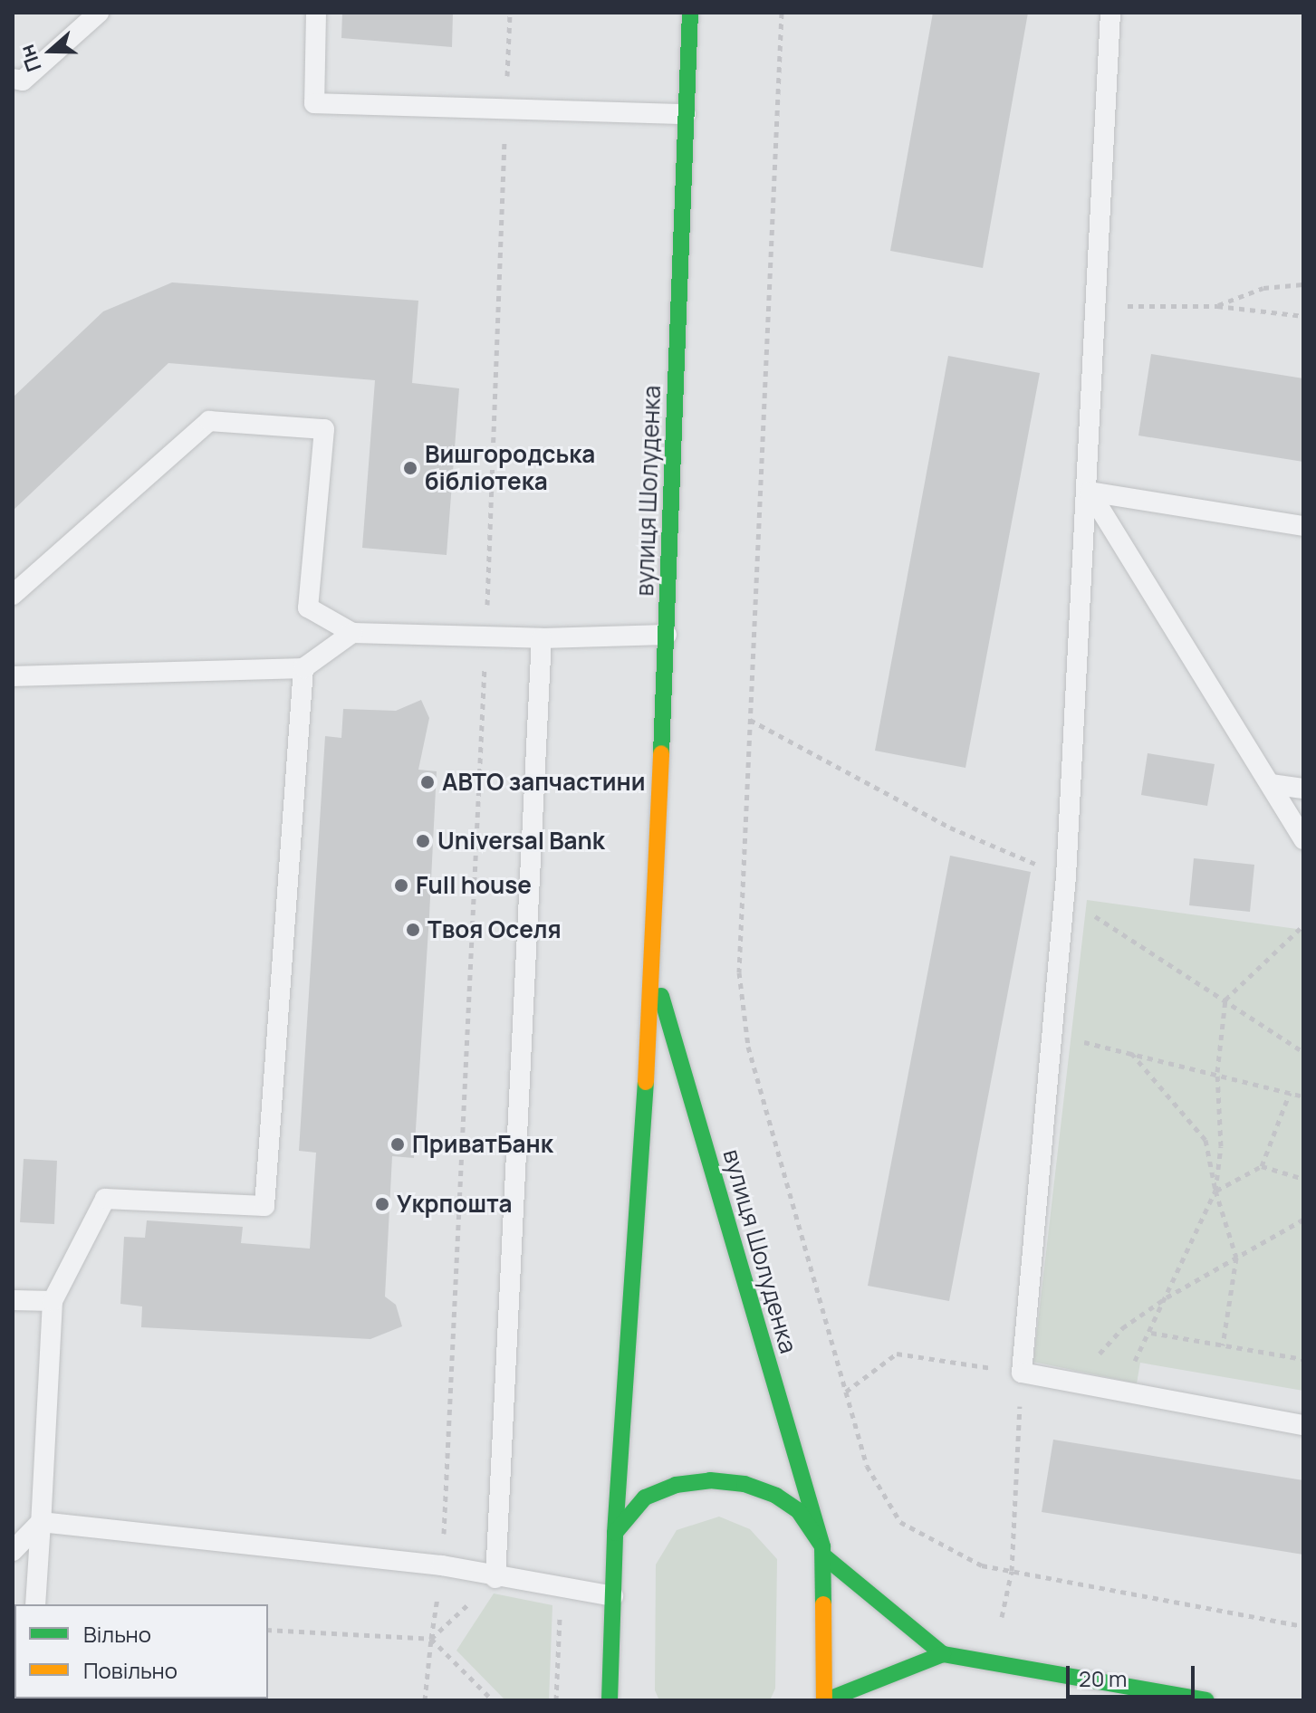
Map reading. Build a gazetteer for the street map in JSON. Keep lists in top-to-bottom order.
{
  "streets": {
    "main road": ["вулиця Шолуденка"]
  },
  "places": [
    "Вишгородська бібліотека",
    "АВТО запчастини",
    "Universal Bank",
    "Full house",
    "Твоя Оселя",
    "ПриватБанк",
    "Укрпошта"
  ],
  "legend": ["Вільно", "Повільно"],
  "scale_bar": "20 m",
  "north": "left"
}
